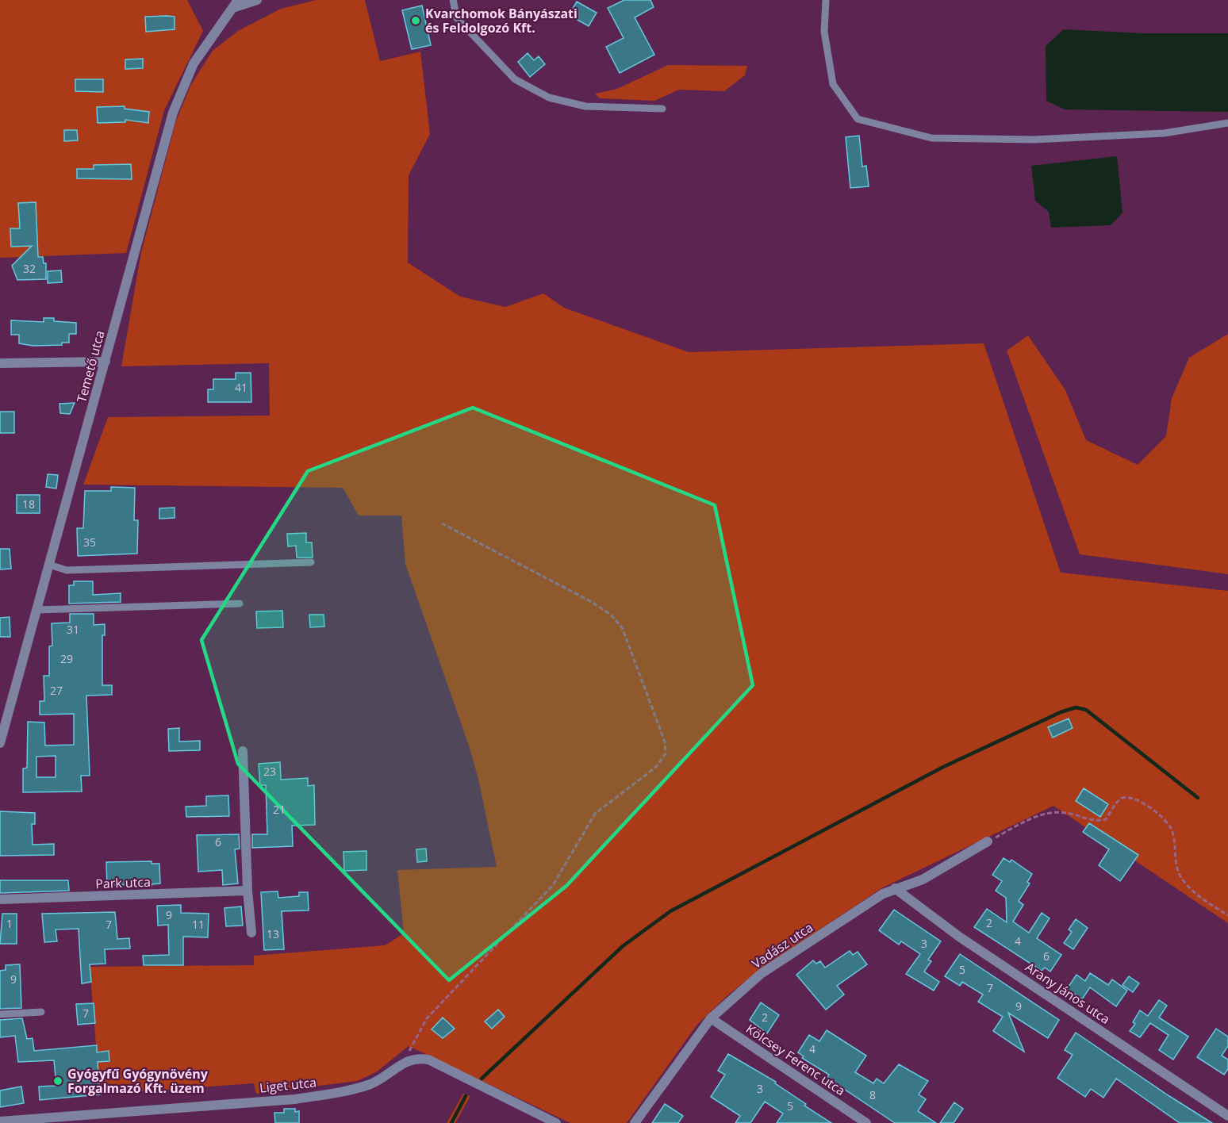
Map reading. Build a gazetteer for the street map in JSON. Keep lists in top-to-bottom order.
{
  "streets": {
    "street": [
      "Temető utca",
      "Park utca",
      "Vadász utca",
      "Arany János utca",
      "Kölcsey Ferenc utca",
      "Liget utca"
    ]
  },
  "crossings": [
    ["Vadász utca", "Arany János utca"],
    ["Vadász utca", "Kölcsey Ferenc utca"]
  ],
  "places": ["Kvarchomok Bányászati és Feldolgozó Kft.", "Gyógyfű Gyógynövény Forgalmazó Kft. üzem"],
  "house_numbers": [
    "32",
    "41",
    "18",
    "35",
    "31",
    "29",
    "27",
    "23",
    "21",
    "6",
    "9",
    "2",
    "1",
    "7",
    "11",
    "13",
    "4",
    "3",
    "6",
    "5",
    "9",
    "7",
    "9",
    "7",
    "2",
    "4",
    "3",
    "8",
    "5"
  ]
}
